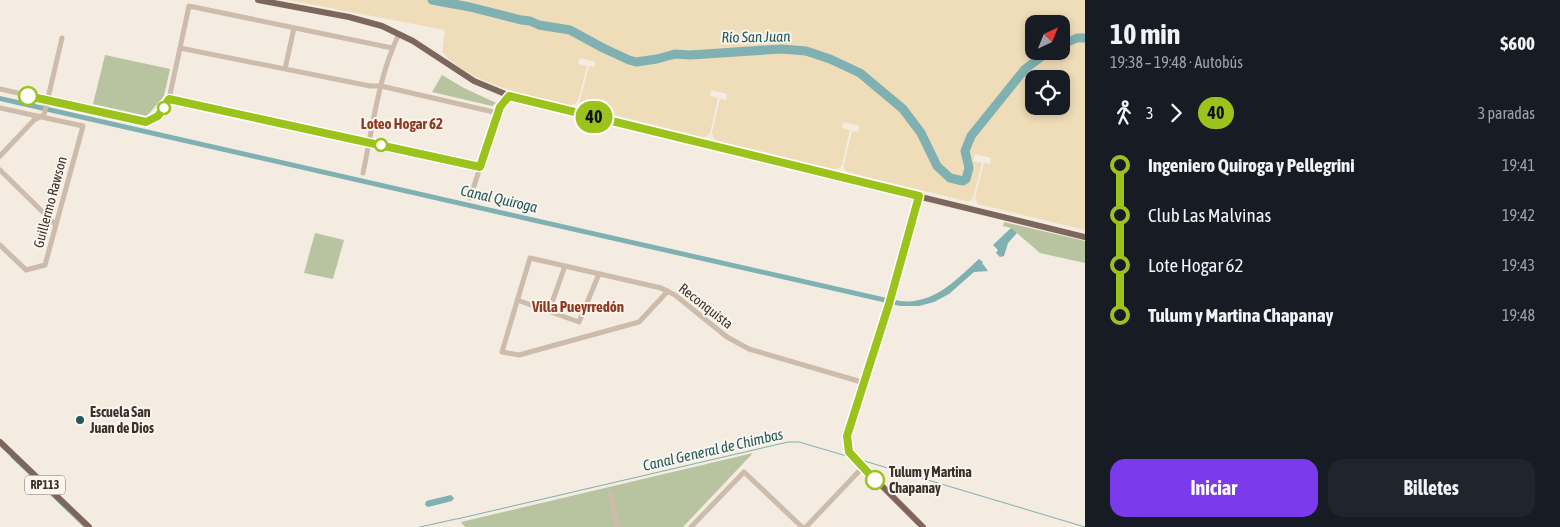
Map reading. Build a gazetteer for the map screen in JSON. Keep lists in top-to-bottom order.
{
  "streets": {
    "main road": ["RP113"],
    "street": ["Guillermo Rawson", "Reconquista"]
  },
  "districts": ["Loteo Hogar 62", "Villa Pueyrredón"],
  "water": ["Río San Juan", "Canal Quiroga", "Canal General de Chimbas"],
  "places": ["Escuela San Juan de Dios", "Tulum y Martina Chapanay"],
  "lines": ["bus line 40"],
  "north": "top right",
  "page": {
    "on_map": "40",
    "heading": ["10 min", "19:38 – 19:48 · Autobús", "$600"],
    "legs": ["3", "40", "3 paradas"],
    "list": [
      {
        "name": "Ingeniero Quiroga y Pellegrini",
        "value": "19:41"
      },
      {
        "name": "Club Las Malvinas",
        "value": "19:42"
      },
      {
        "name": "Lote Hogar 62",
        "value": "19:43"
      },
      {
        "name": "Tulum y Martina Chapanay",
        "value": "19:48"
      }
    ],
    "buttons": ["Iniciar", "Billetes"]
  }
}
